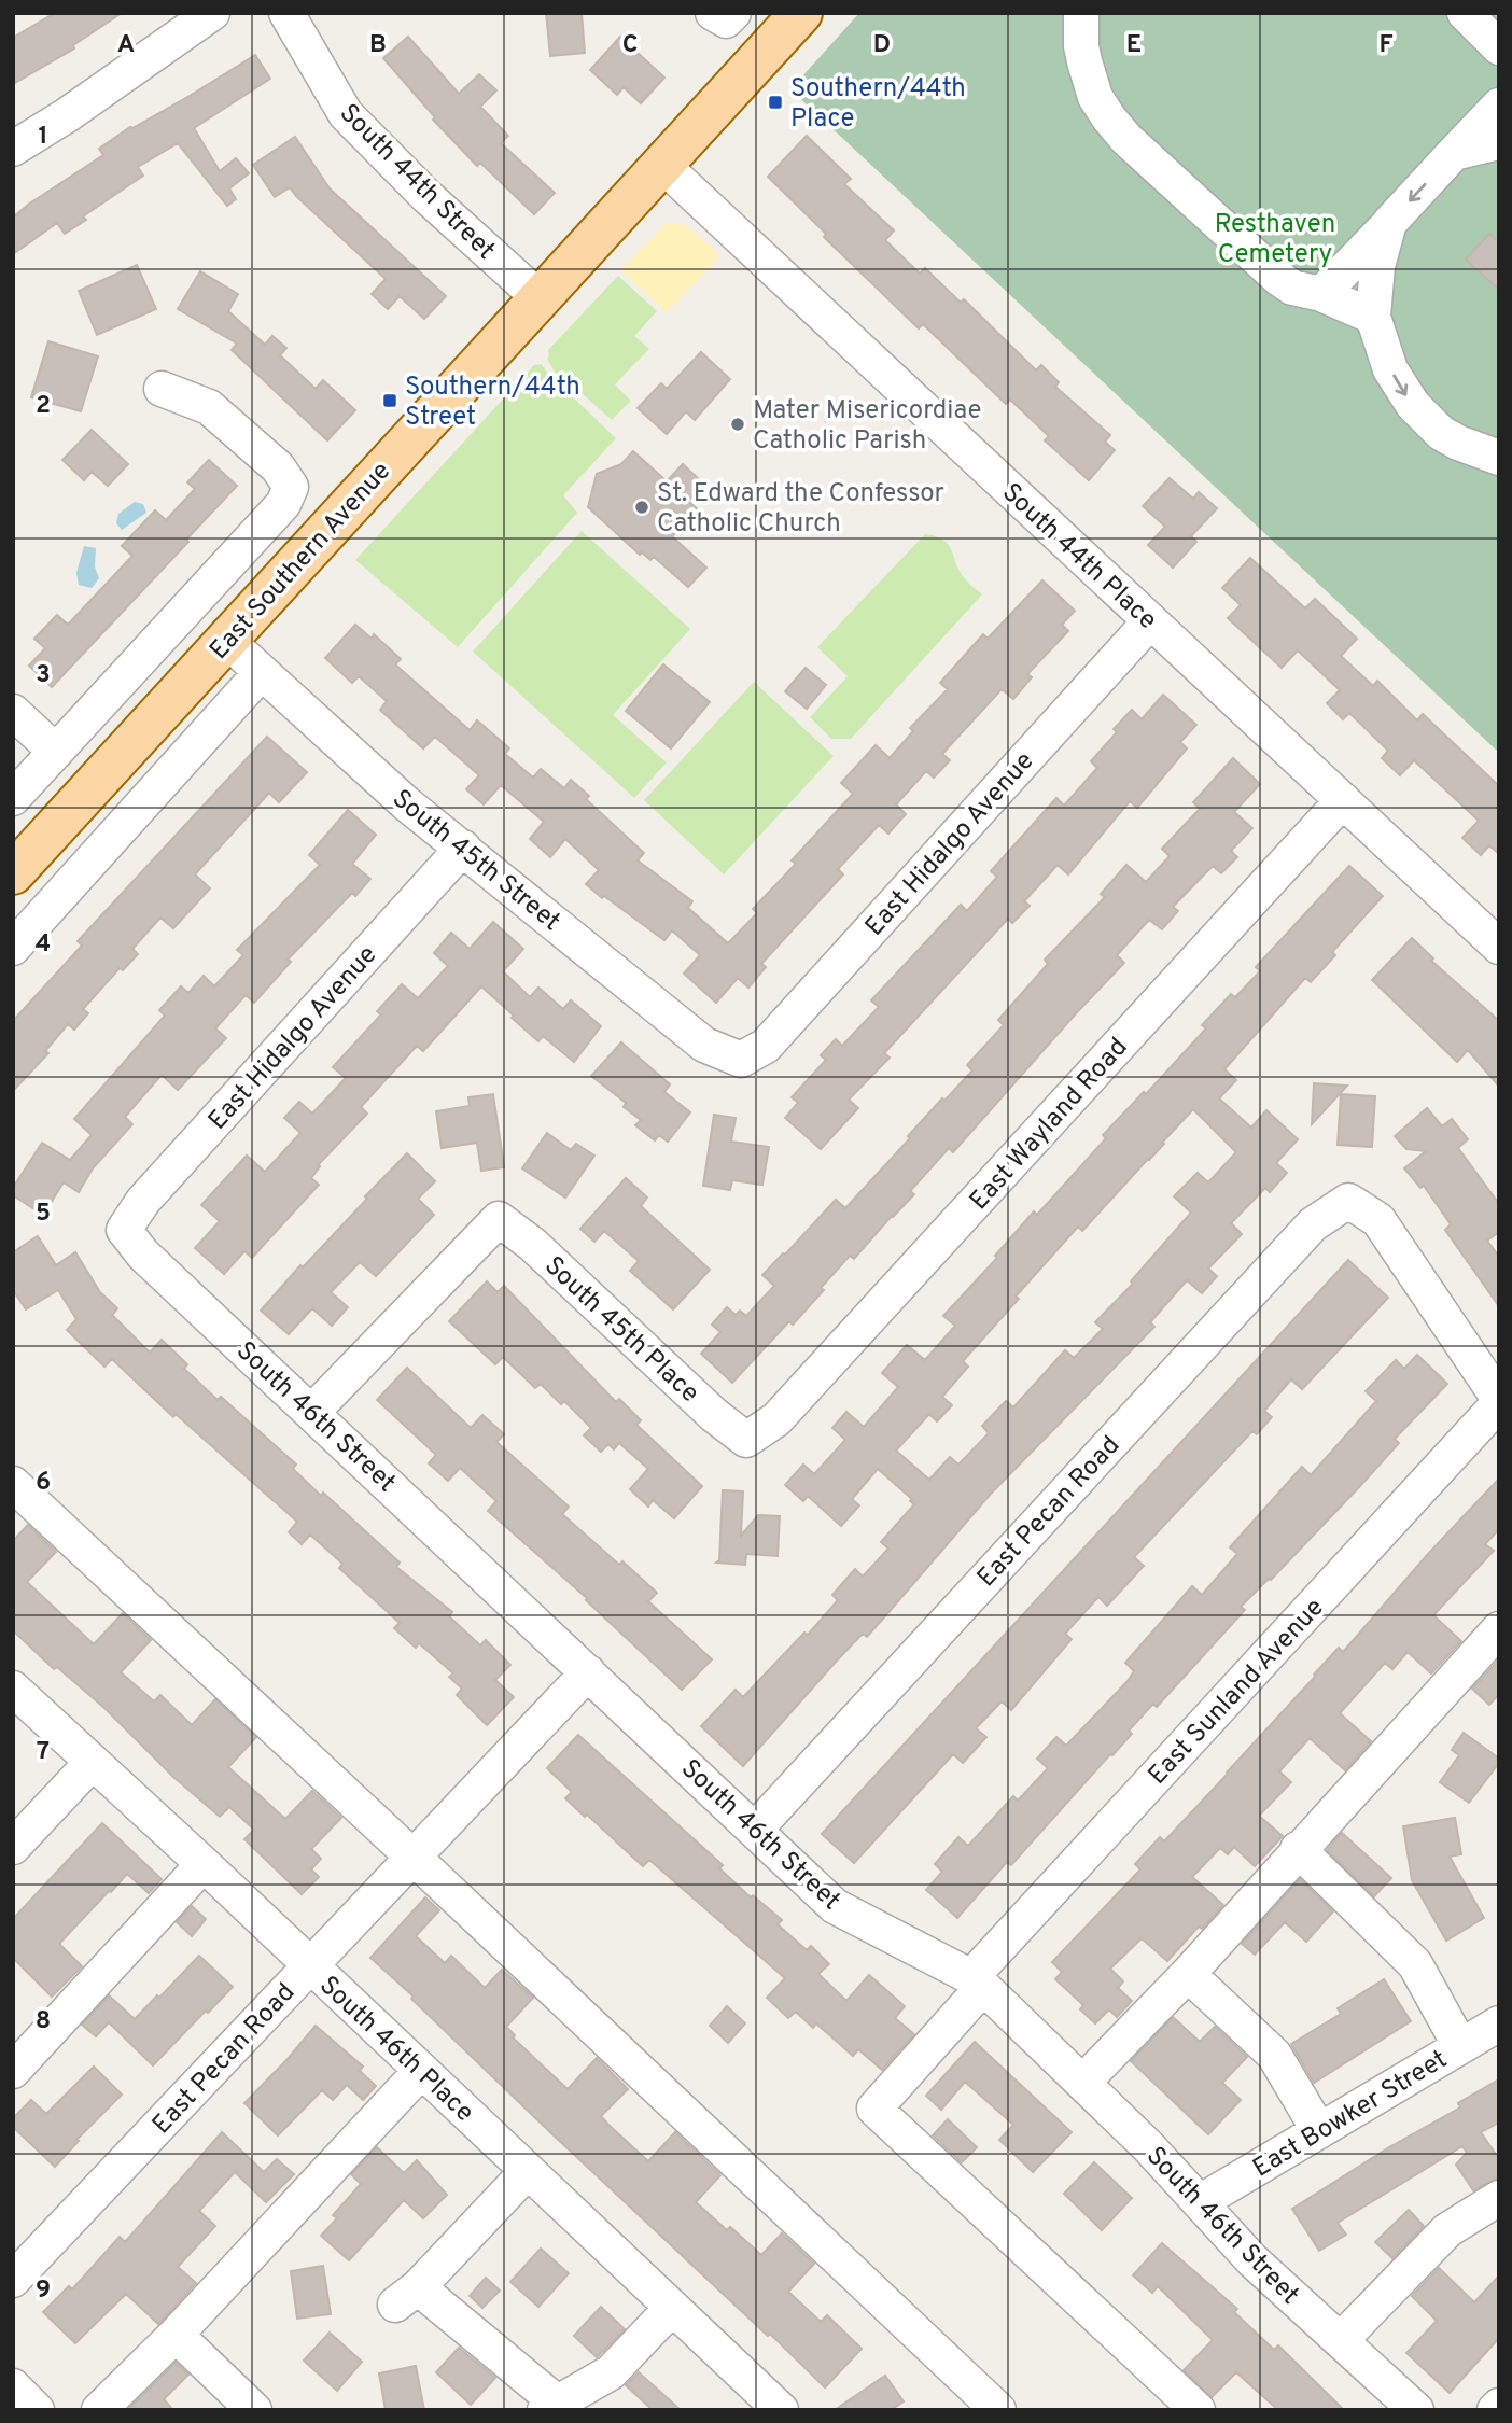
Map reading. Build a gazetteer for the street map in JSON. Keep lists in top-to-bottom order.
{
  "streets": {
    "main road": ["East Southern Avenue"],
    "street": [
      "South 44th Street",
      "South 44th Place",
      "East Hidalgo Avenue",
      "South 45th Street",
      "East Wayland Road",
      "South 45th Place",
      "South 46th Street",
      "East Pecan Road",
      "East Sunland Avenue",
      "South 46th Place",
      "East Bowker Street"
    ]
  },
  "crossings": [
    ["South 44th Street", "East Southern Avenue"],
    ["South 44th Place", "East Southern Avenue"],
    ["South 44th Place", "East Hidalgo Avenue"],
    ["South 44th Place", "East Wayland Road"],
    ["East Southern Avenue", "South 45th Street"],
    ["East Hidalgo Avenue", "South 45th Street"],
    ["East Hidalgo Avenue", "South 46th Street"],
    ["East Wayland Road", "South 45th Place"],
    ["South 45th Place", "South 46th Street"],
    ["South 46th Street", "East Pecan Road"],
    ["South 46th Street", "East Sunland Avenue"],
    ["South 46th Street", "East Bowker Street"],
    ["East Pecan Road", "East Sunland Avenue"],
    ["East Pecan Road", "South 46th Place"]
  ],
  "parks": ["Resthaven Cemetery"],
  "places": {
    "transit": ["Southern/44th Place", "Southern/44th Street"],
    "other": ["Mater Misericordiae Catholic Parish", "St. Edward the Confessor Catholic Church"]
  },
  "grid": {
    "columns": [
      "A",
      "B",
      "C",
      "D",
      "E",
      "F"
    ],
    "rows": [
      "1",
      "2",
      "3",
      "4",
      "5",
      "6",
      "7",
      "8",
      "9"
    ]
  }
}
